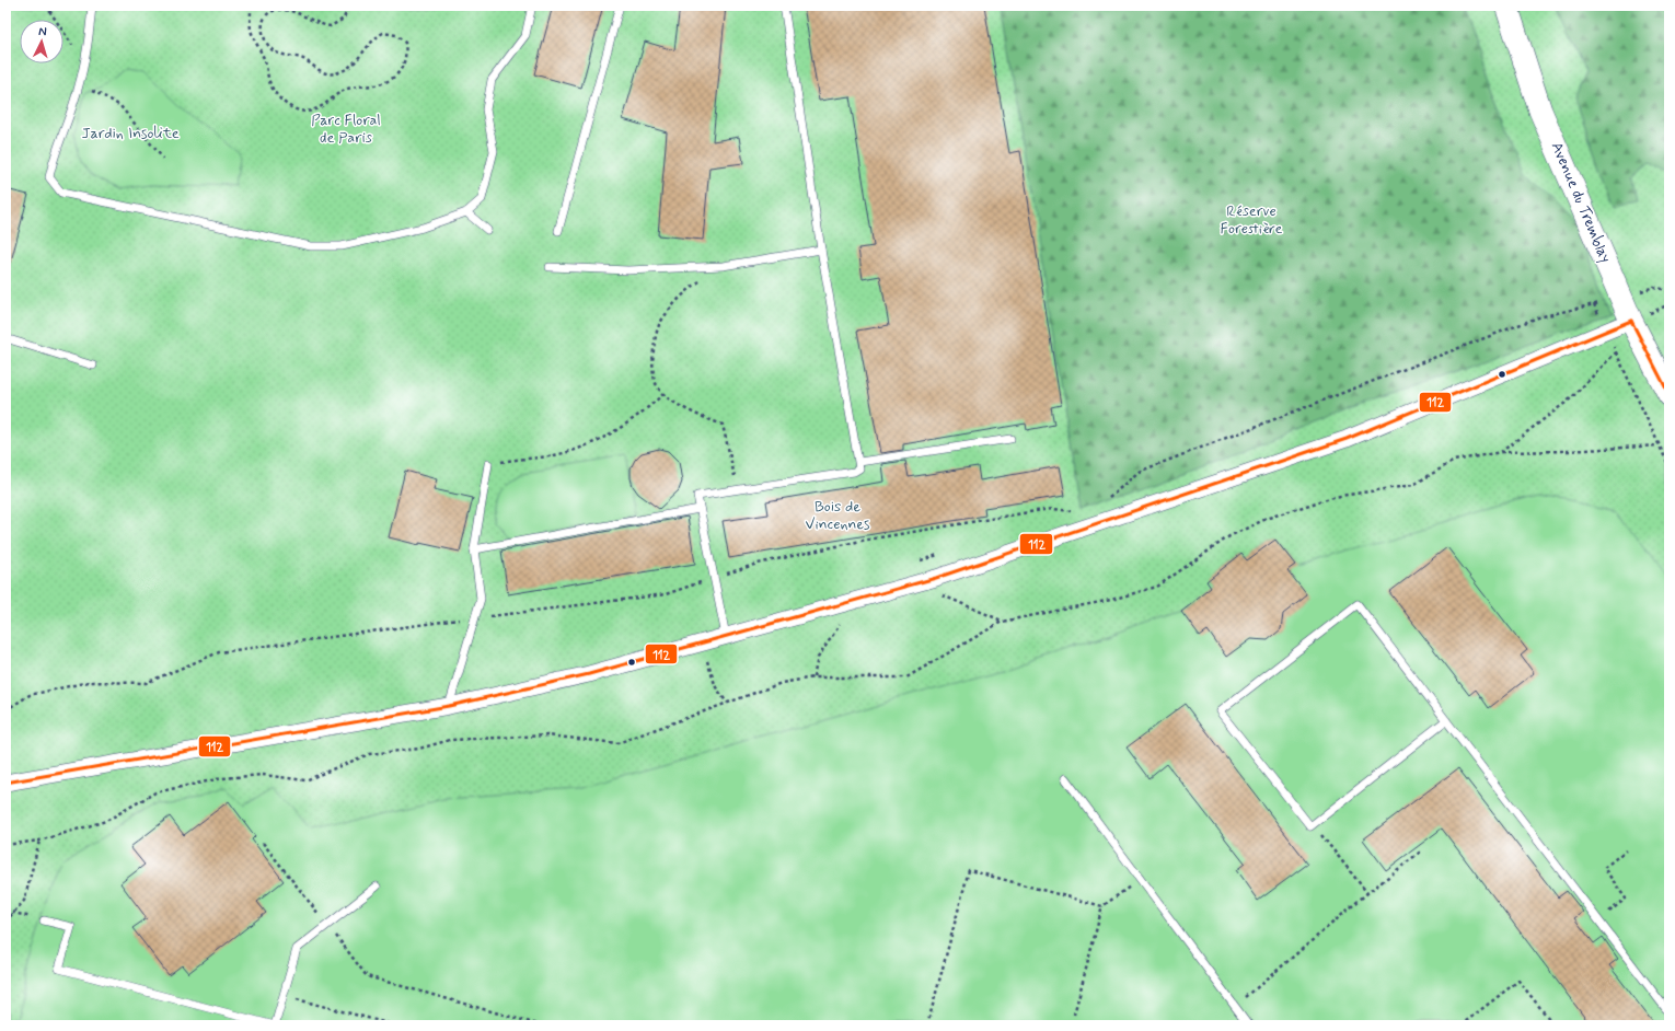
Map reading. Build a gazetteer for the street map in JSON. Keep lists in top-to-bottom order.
{
  "streets": {
    "main road": ["Avenue du Tremblay"]
  },
  "parks": [
    "Parc Floral de Paris",
    "Jardin Insolite",
    "Réserve Forestière",
    "Bois de Vincennes"
  ],
  "lines": ["transit line 112"],
  "north": "top"
}
